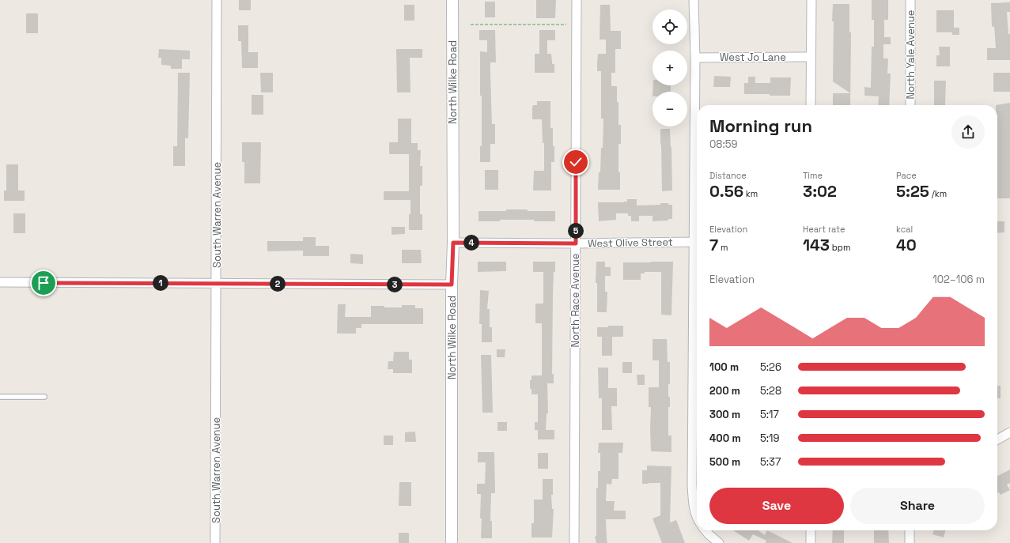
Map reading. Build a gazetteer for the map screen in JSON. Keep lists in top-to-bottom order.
{
  "streets": {
    "street": [
      "North Yale Avenue",
      "West Jo Lane",
      "North Wilke Road",
      "South Warren Avenue",
      "West Olive Street",
      "North Race Avenue"
    ]
  },
  "crossings": [
    ["North Wilke Road", "West Olive Street"],
    ["West Olive Street", "North Race Avenue"]
  ],
  "page": {
    "map_buttons": ["+", "−"],
    "heading": ["Morning run", "08:59"],
    "stats": [
      ["Distance", "0.56 km"],
      ["Time", "3:02"],
      ["Pace", "5:25 /km"],
      ["Elevation", "7 m"],
      ["Heart rate", "143 bpm"],
      ["kcal", "40"]
    ],
    "pins": [
      "5",
      "4",
      "1",
      "2",
      "3"
    ],
    "chart": ["Elevation", "102–106 m"],
    "list": [
      {
        "name": "100 m",
        "note": "5:26"
      },
      {
        "name": "200 m",
        "note": "5:28"
      },
      {
        "name": "300 m",
        "note": "5:17"
      },
      {
        "name": "400 m",
        "note": "5:19"
      },
      {
        "name": "500 m",
        "note": "5:37"
      }
    ],
    "buttons": ["Save", "Share"]
  }
}
